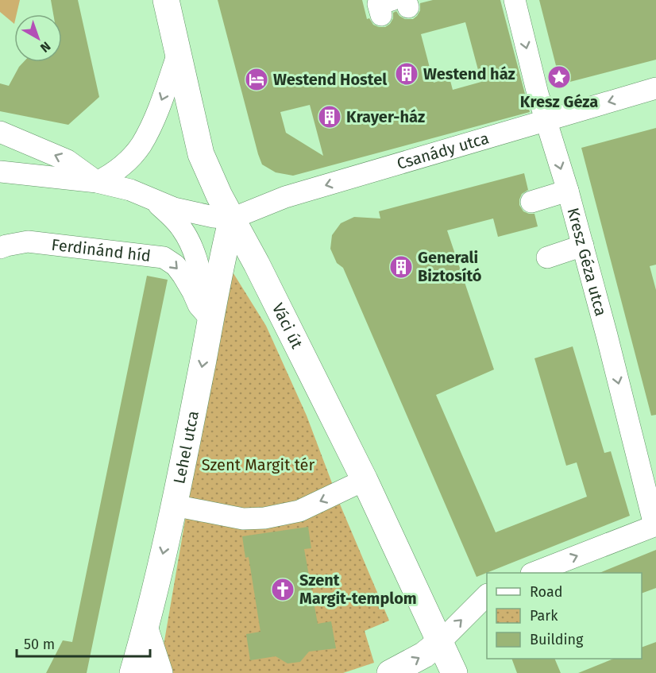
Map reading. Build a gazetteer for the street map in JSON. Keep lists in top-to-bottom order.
{
  "streets": {
    "main road": ["Váci út", "Lehel utca"],
    "street": ["Csanády utca", "Ferdinánd híd", "Kresz Géza utca"]
  },
  "crossings": [
    ["Csanády utca", "Kresz Géza utca"],
    ["Csanády utca", "Váci út"],
    ["Csanády utca", "Lehel utca"],
    ["Ferdinánd híd", "Lehel utca"],
    ["Váci út", "Lehel utca"]
  ],
  "one_way": ["Csanády utca", "Kresz Géza utca", "Lehel utca"],
  "parks": ["Szent Margit tér"],
  "places": {
    "building": ["Westend ház", "Krayer-ház", "Generali Biztosító"],
    "place": ["Kresz Géza"],
    "hotel": ["Westend Hostel"],
    "church": ["Szent Margit-templom"]
  },
  "legend": ["Road", "Park", "Building"],
  "scale_bar": "50 m",
  "north": "bottom right"
}
